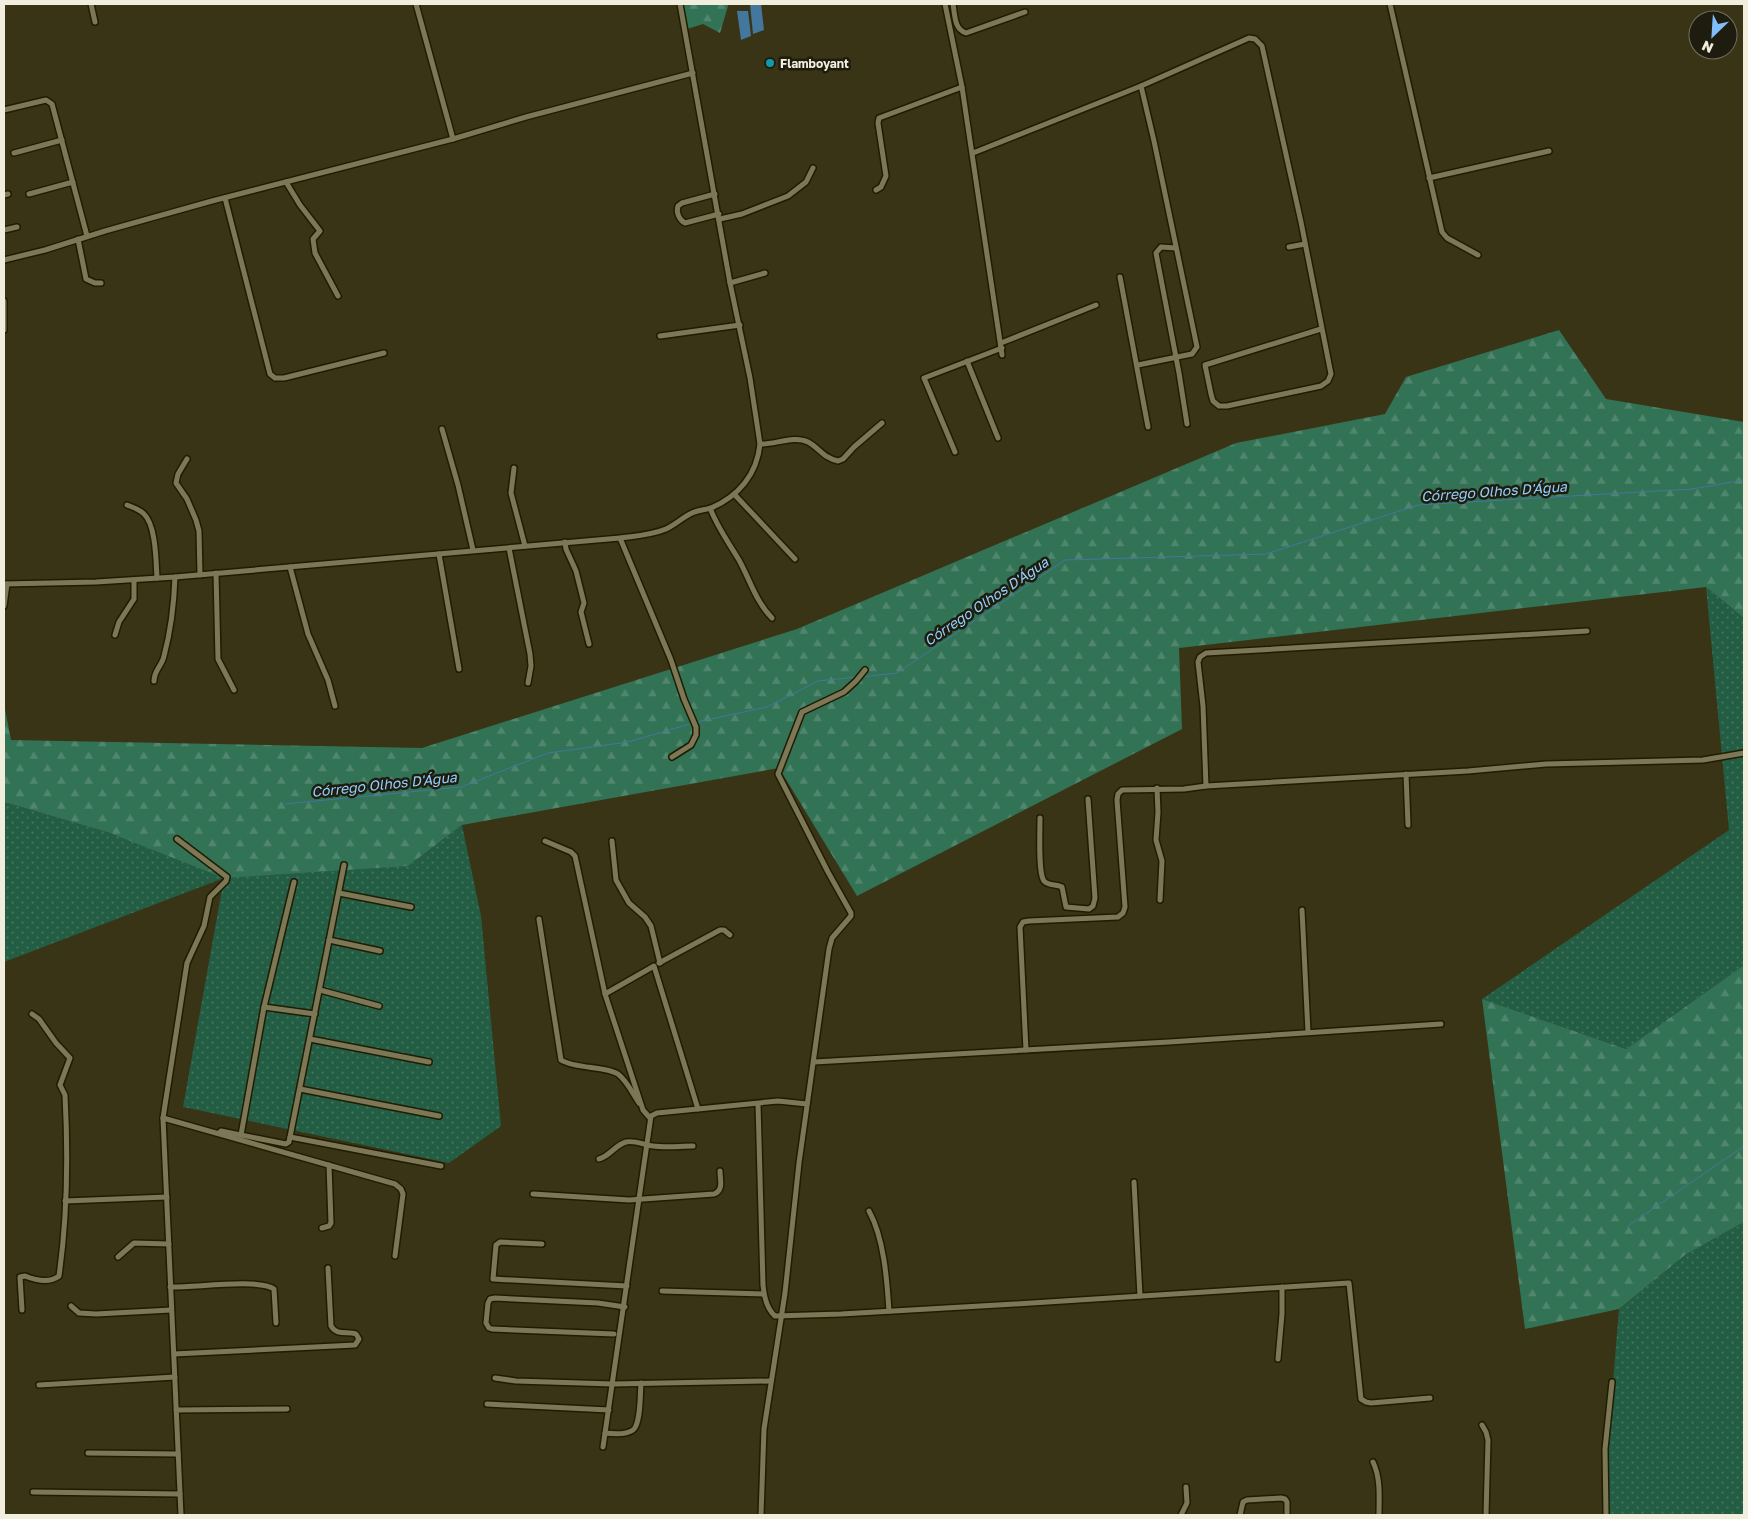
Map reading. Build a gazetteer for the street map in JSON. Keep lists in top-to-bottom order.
{
  "water": ["Córrego Olhos D'Água"],
  "places": ["Flamboyant"],
  "north": "bottom left"
}
